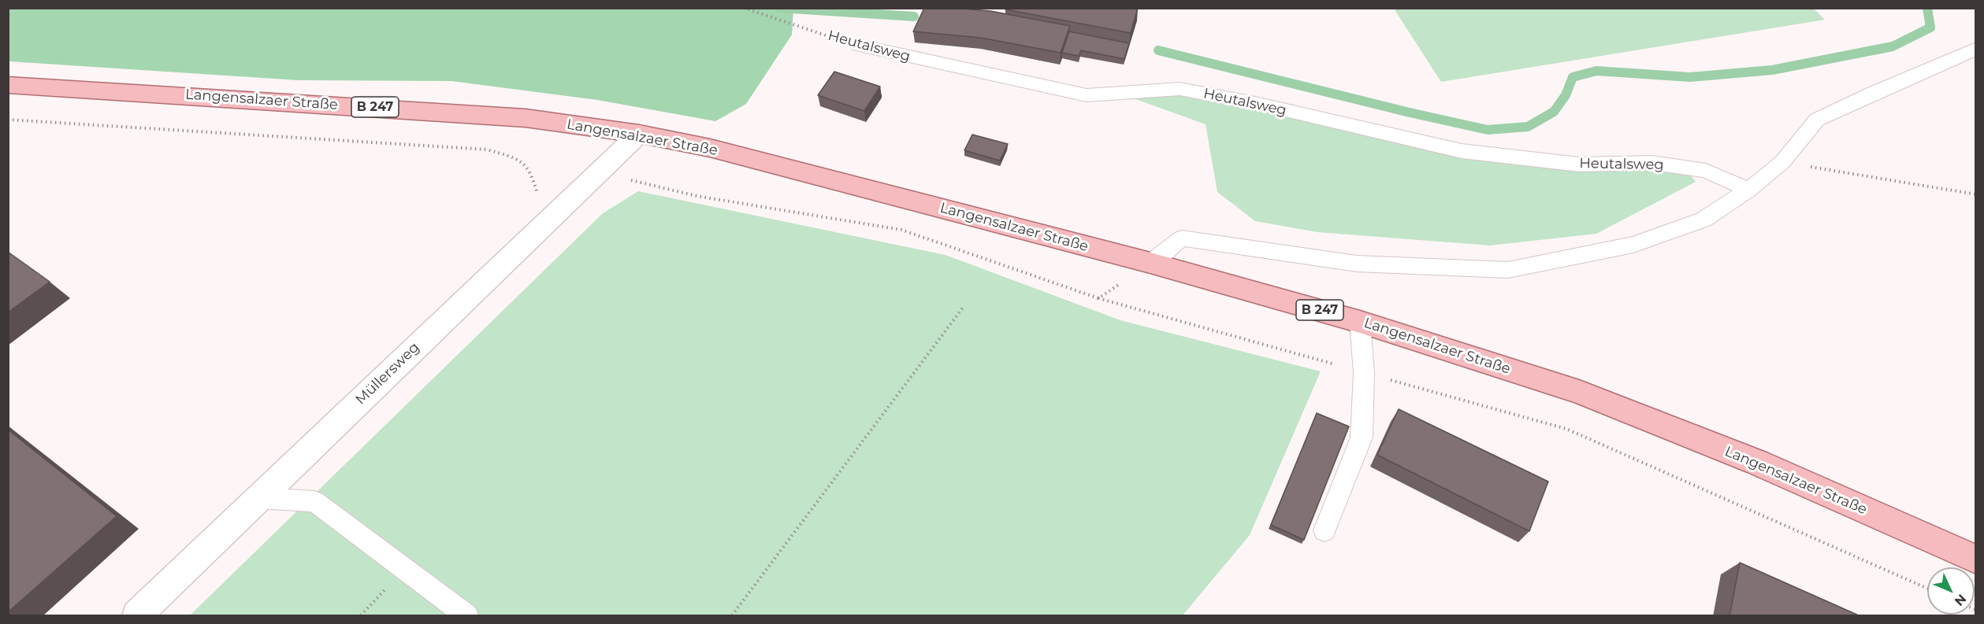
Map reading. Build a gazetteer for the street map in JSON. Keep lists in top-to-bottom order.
{
  "streets": {
    "main road": ["Langensalzaer Straße", "B 247"],
    "street": ["Müllersweg"],
    "lane": ["Heutalsweg"]
  },
  "crossings": [
    ["Langensalzaer Straße", "Müllersweg"]
  ],
  "north": "bottom right"
}
